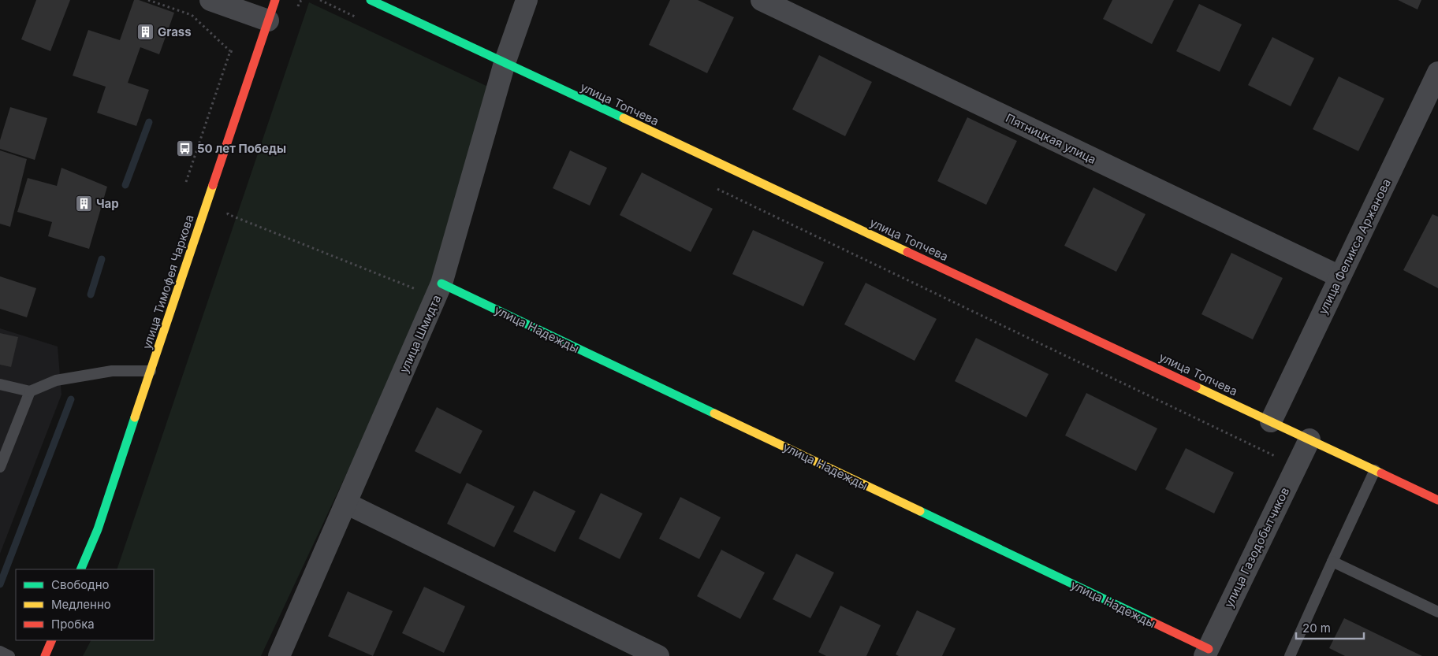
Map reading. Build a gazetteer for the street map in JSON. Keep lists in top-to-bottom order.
{
  "streets": {
    "street": [
      "улица Топчева",
      "Пятницкая улица",
      "улица Феликса Аржанова",
      "улица Тимофея Чаркова",
      "улица Надежды",
      "улица Шмидта",
      "улица Газодобытчиков"
    ]
  },
  "crossings": [
    ["улица Топчева", "улица Феликса Аржанова"],
    ["улица Топчева", "улица Шмидта"],
    ["улица Топчева", "улица Газодобытчиков"],
    ["Пятницкая улица", "улица Феликса Аржанова"],
    ["улица Надежды", "улица Шмидта"],
    ["улица Надежды", "улица Газодобытчиков"]
  ],
  "places": {
    "building": ["Grass", "Чар"],
    "bus stop": ["50 лет Победы"]
  },
  "legend": ["Свободно", "Медленно", "Пробка"],
  "scale_bar": "20 m"
}
